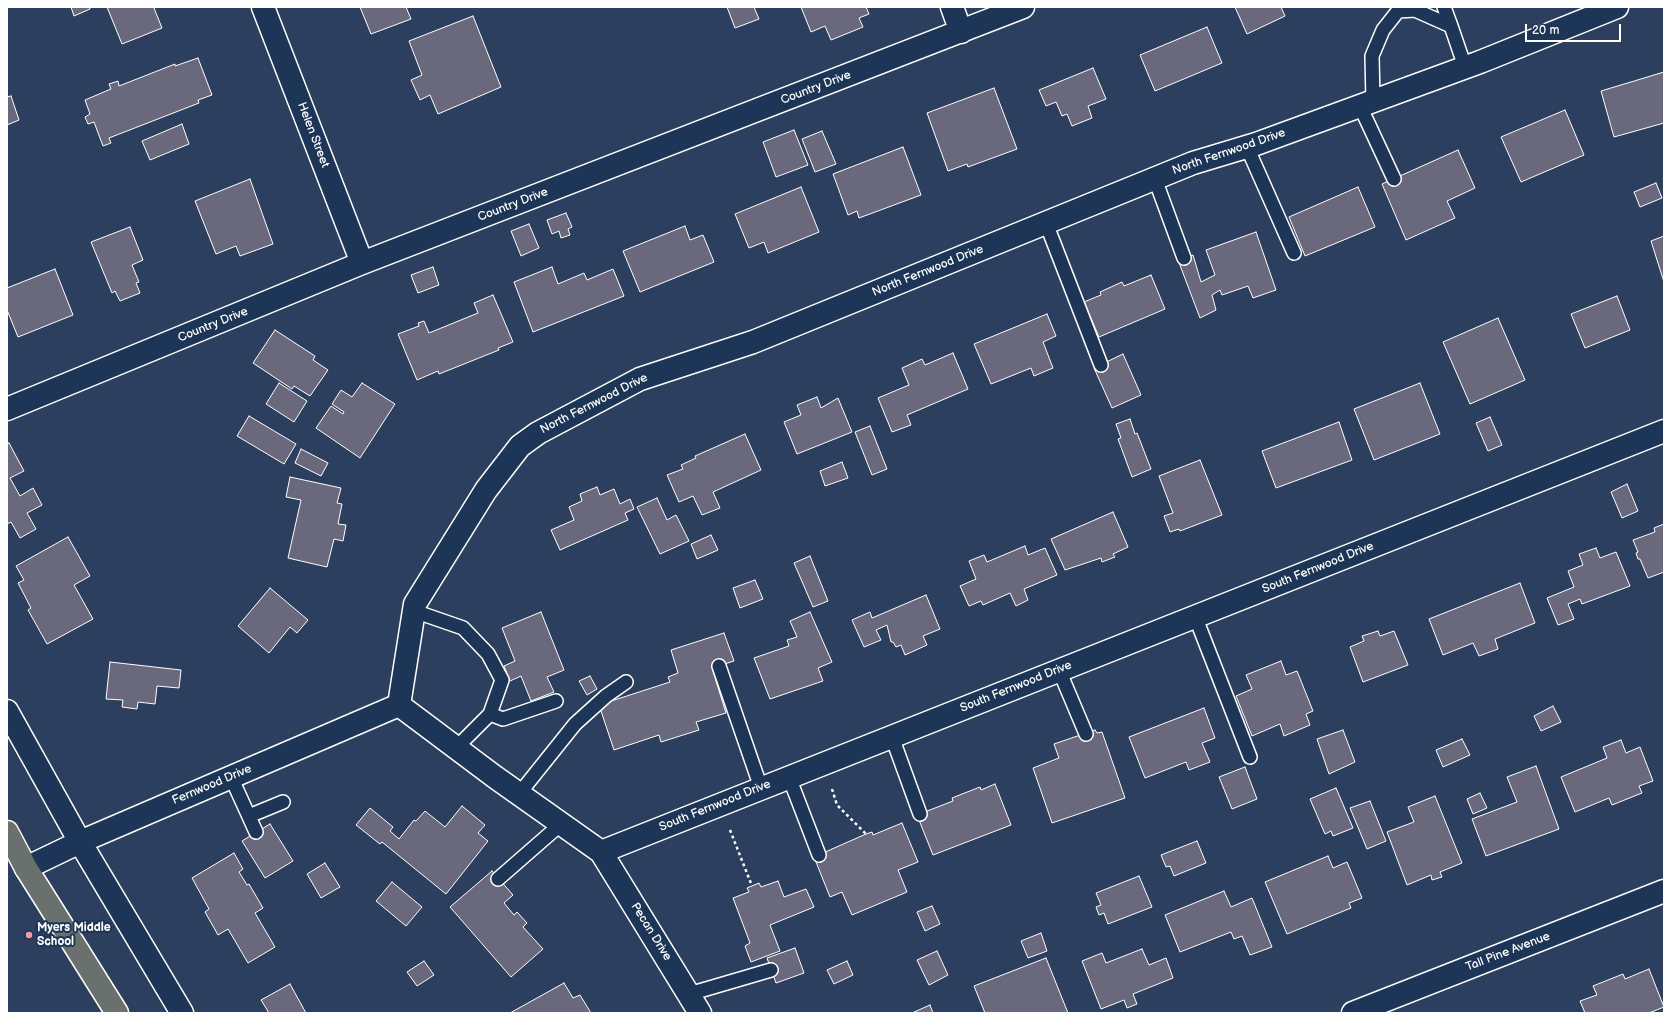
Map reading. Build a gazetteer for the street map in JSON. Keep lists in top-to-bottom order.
{
  "streets": {
    "street": [
      "Country Drive",
      "Helen Street",
      "North Fernwood Drive",
      "South Fernwood Drive",
      "Fernwood Drive",
      "Pecan Drive",
      "Tall Pine Avenue"
    ]
  },
  "crossings": [
    ["Country Drive", "Helen Street"],
    ["North Fernwood Drive", "Fernwood Drive"],
    ["South Fernwood Drive", "Pecan Drive"]
  ],
  "places": ["Myers Middle School"],
  "scale_bar": "20 m"
}
